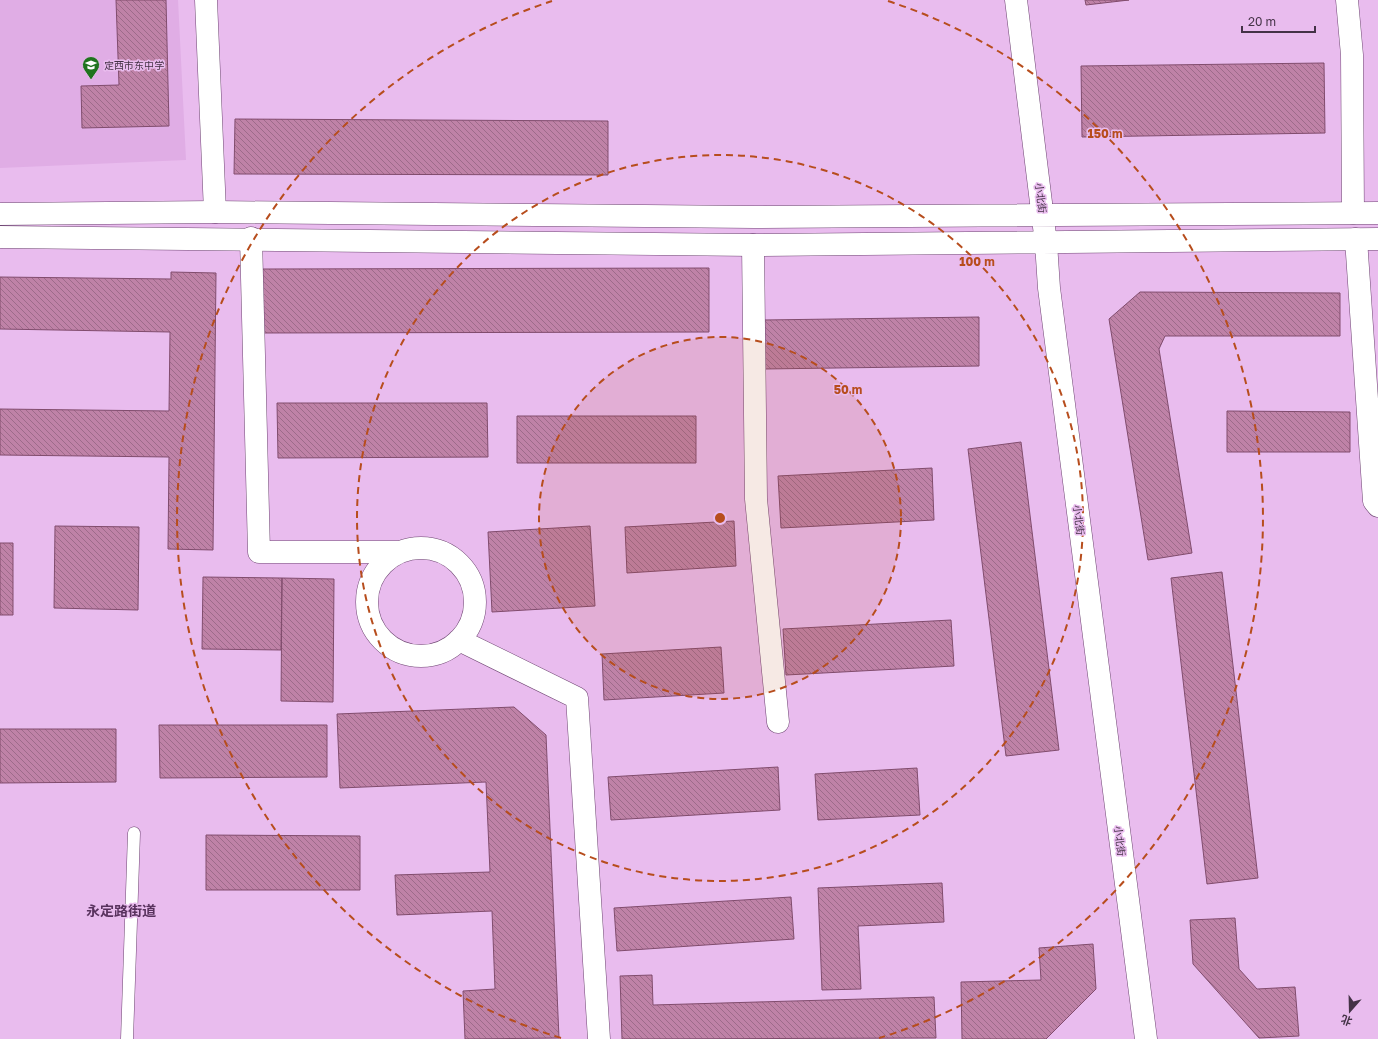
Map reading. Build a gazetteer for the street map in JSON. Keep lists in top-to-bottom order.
{
  "streets": {
    "street": ["小北街"]
  },
  "districts": ["永定路街道"],
  "places": {
    "school or university": ["定西市东中学"]
  },
  "scale_bar": "20 m",
  "north": "bottom",
  "rings": ["150 m", "100 m", "50 m"]
}
